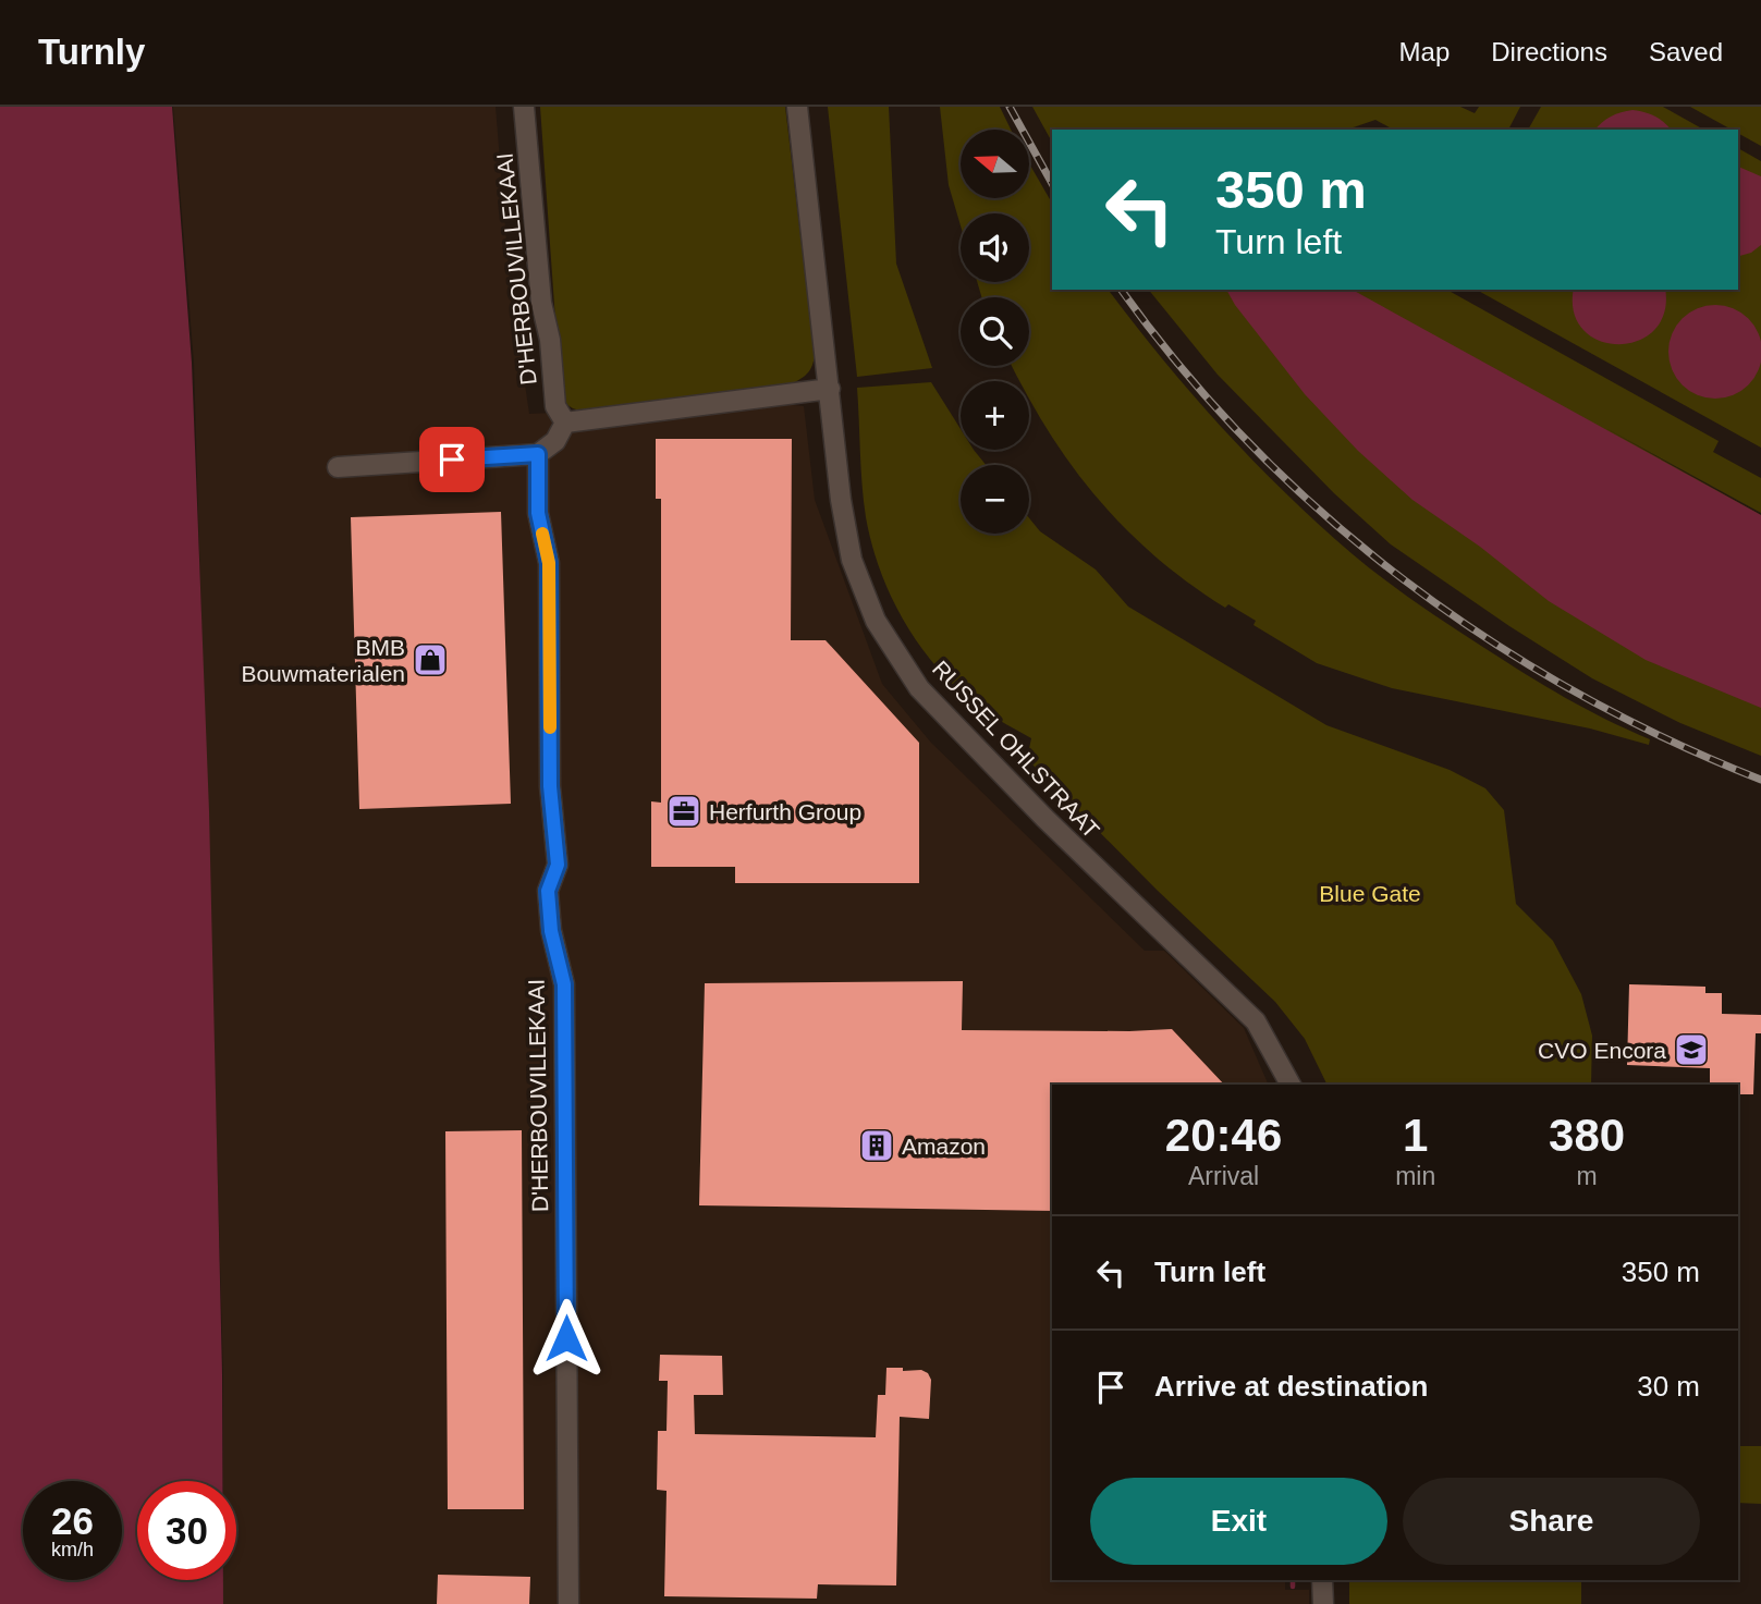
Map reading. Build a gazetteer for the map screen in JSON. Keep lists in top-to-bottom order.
{
  "streets": {
    "street": ["D'HERBOUVILLEKAAI", "RUSSEL OHLSTRAAT"]
  },
  "parks": ["Blue Gate"],
  "places": {
    "shop": ["BMB Bouwmaterialen"],
    "office": ["Herfurth Group"],
    "school or university": ["CVO Encora"],
    "building": ["Amazon"]
  },
  "north": "left",
  "page": {
    "header": "Turnly",
    "nav": ["Map", "Directions", "Saved"],
    "map_buttons": ["+", "−"],
    "turn": ["350 m", "Turn left"],
    "eta": [
      "20:46",
      "Arrival",
      "1",
      "min",
      "380",
      "m"
    ],
    "list": [
      {
        "name": "Turn left",
        "value": "350 m"
      },
      {
        "name": "Arrive at destination",
        "value": "30 m"
      }
    ],
    "buttons": ["Exit", "Share"],
    "speed": "26 km/h",
    "limit": "30"
  }
}
